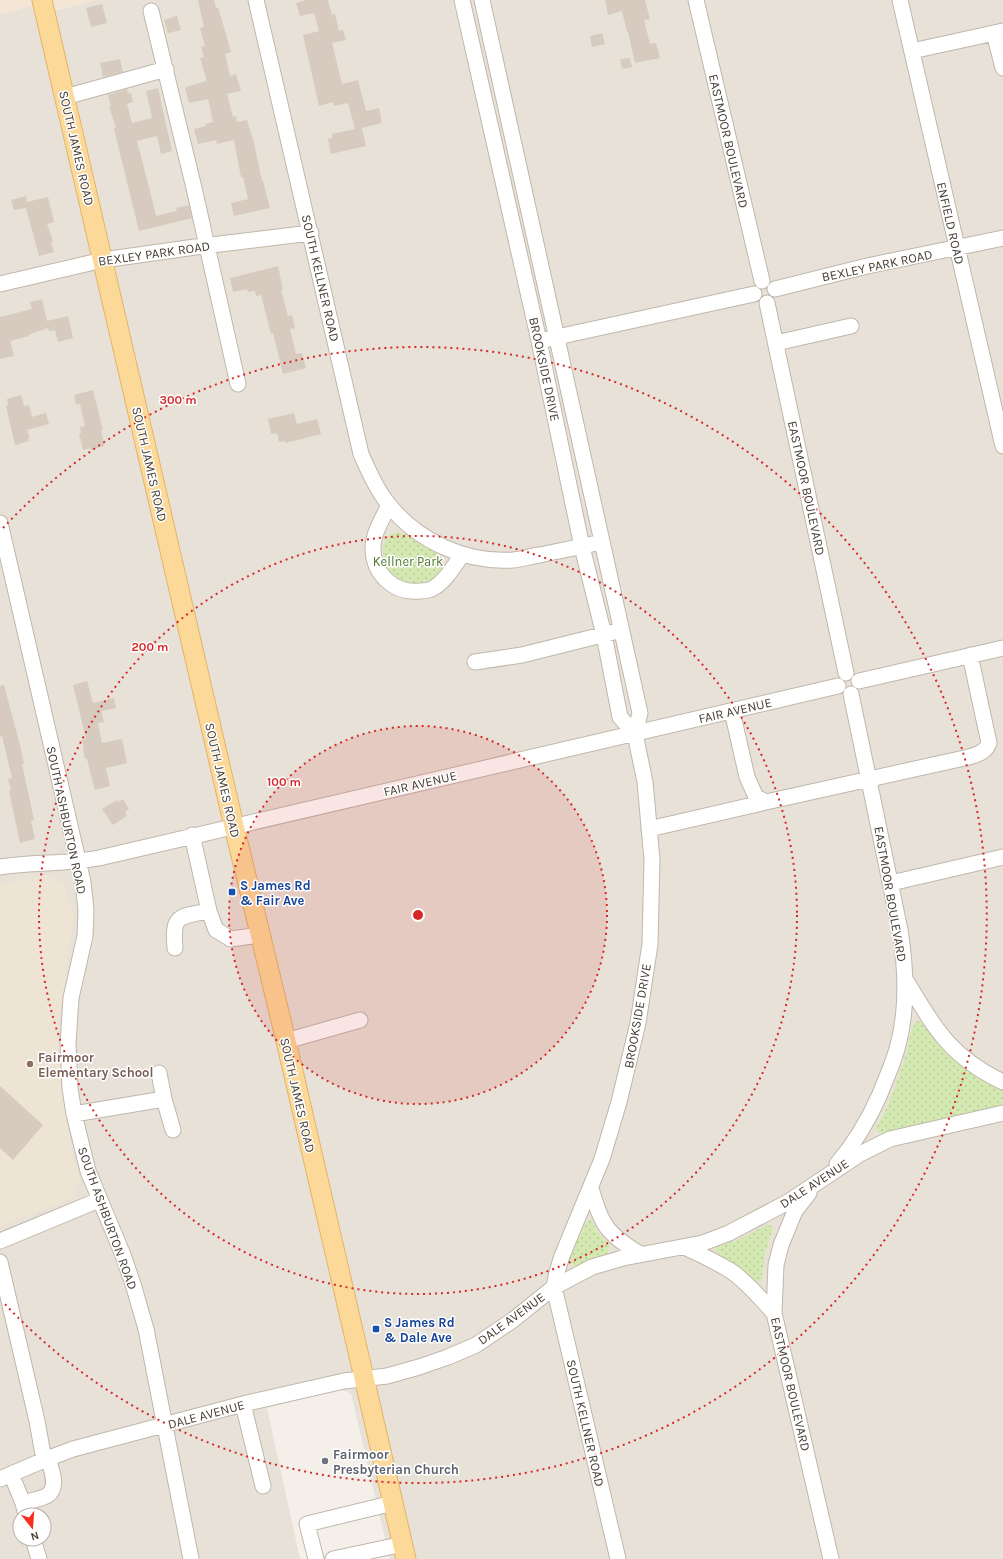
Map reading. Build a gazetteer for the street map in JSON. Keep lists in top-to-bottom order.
{
  "streets": {
    "main road": ["SOUTH JAMES ROAD"],
    "street": [
      "EASTMOOR BOULEVARD",
      "ENFIELD ROAD",
      "BEXLEY PARK ROAD",
      "SOUTH KELLNER ROAD",
      "BROOKSIDE DRIVE",
      "FAIR AVENUE",
      "SOUTH ASHBURTON ROAD",
      "DALE AVENUE"
    ]
  },
  "crossings": [
    ["EASTMOOR BOULEVARD", "BEXLEY PARK ROAD"],
    ["EASTMOOR BOULEVARD", "FAIR AVENUE"],
    ["EASTMOOR BOULEVARD", "DALE AVENUE"],
    ["SOUTH JAMES ROAD", "BEXLEY PARK ROAD"],
    ["SOUTH JAMES ROAD", "FAIR AVENUE"],
    ["SOUTH JAMES ROAD", "DALE AVENUE"],
    ["ENFIELD ROAD", "BEXLEY PARK ROAD"],
    ["BEXLEY PARK ROAD", "SOUTH KELLNER ROAD"],
    ["SOUTH KELLNER ROAD", "BROOKSIDE DRIVE"],
    ["SOUTH KELLNER ROAD", "DALE AVENUE"],
    ["BROOKSIDE DRIVE", "FAIR AVENUE"],
    ["BROOKSIDE DRIVE", "DALE AVENUE"],
    ["FAIR AVENUE", "SOUTH ASHBURTON ROAD"],
    ["SOUTH ASHBURTON ROAD", "DALE AVENUE"]
  ],
  "parks": ["Kellner Park"],
  "places": {
    "transit": ["S James Rd & Fair Ave", "S James Rd & Dale Ave"],
    "other": ["Fairmoor Elementary School", "Fairmoor Presbyterian Church"]
  },
  "north": "bottom",
  "rings": ["300 m", "200 m", "100 m"]
}
